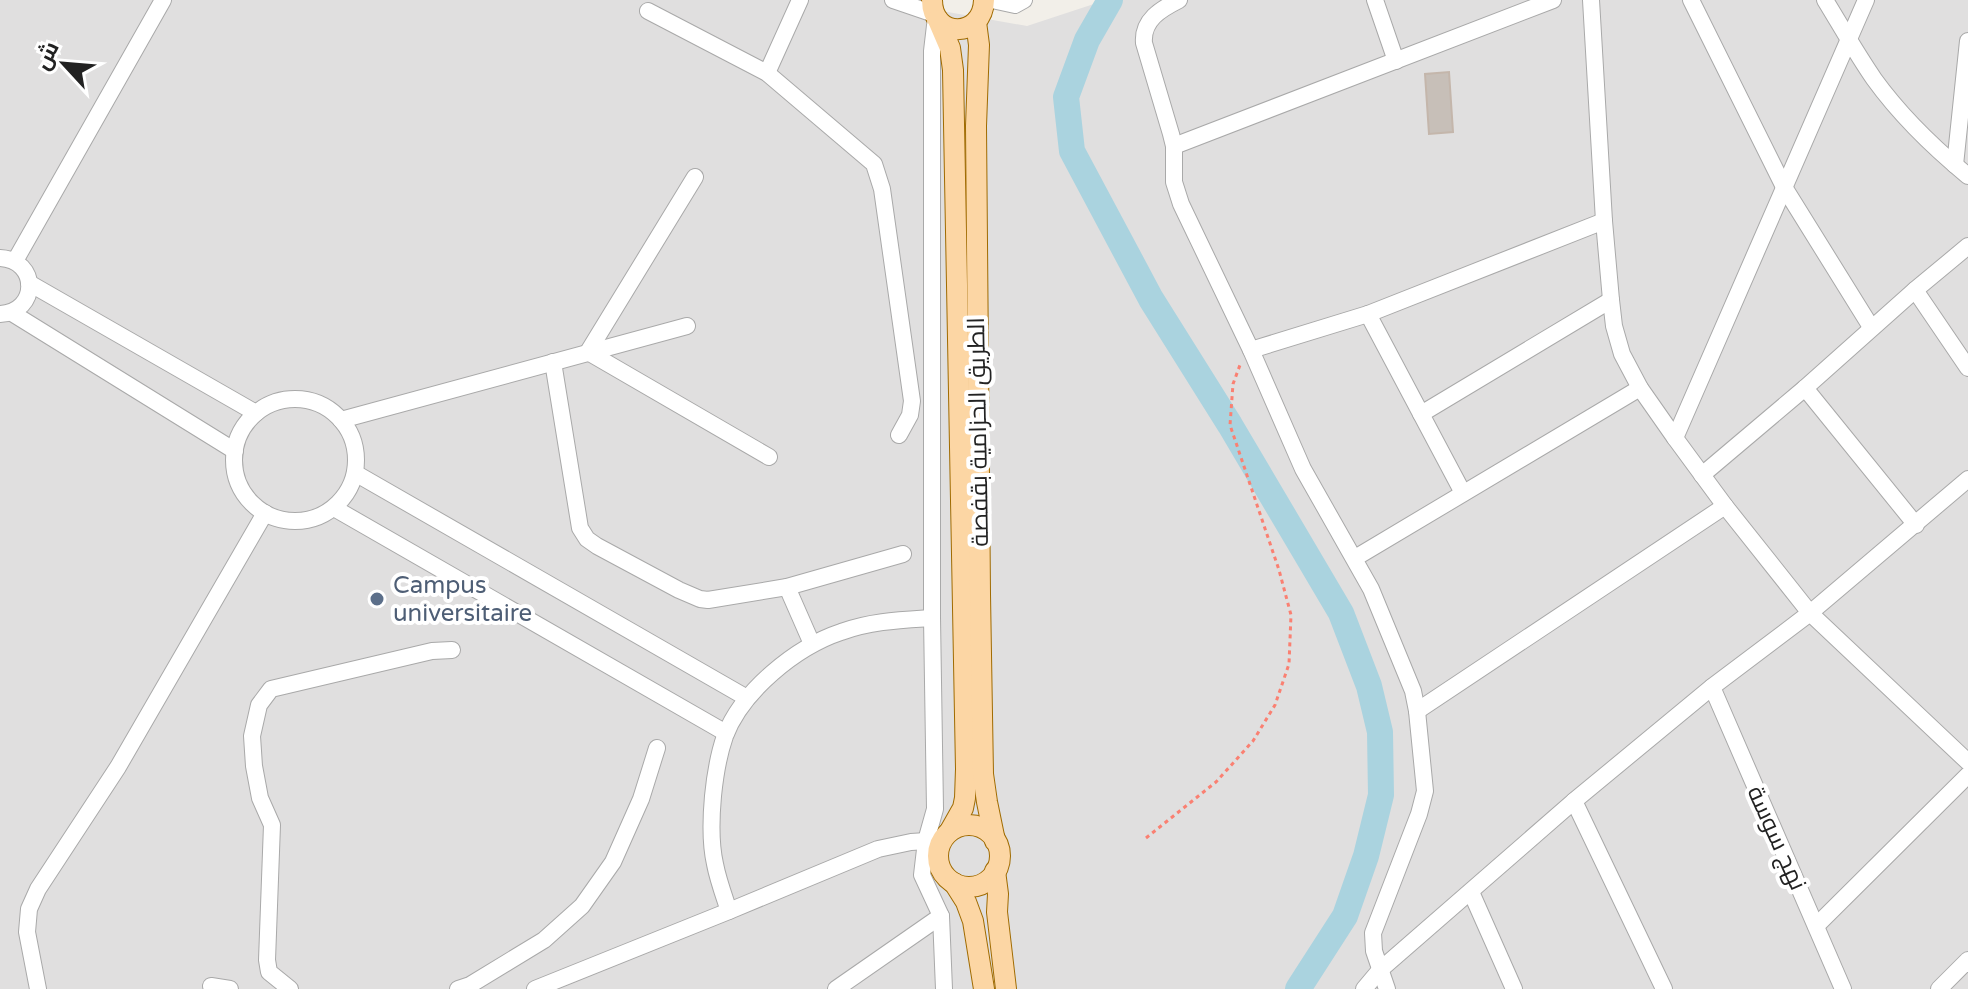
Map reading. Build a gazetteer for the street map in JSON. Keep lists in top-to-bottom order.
{
  "streets": {
    "main road": ["الطريق الحزامية بقفصة"],
    "street": ["نهج سوسة"]
  },
  "places": ["Campus universitaire"],
  "north": "top left"
}
